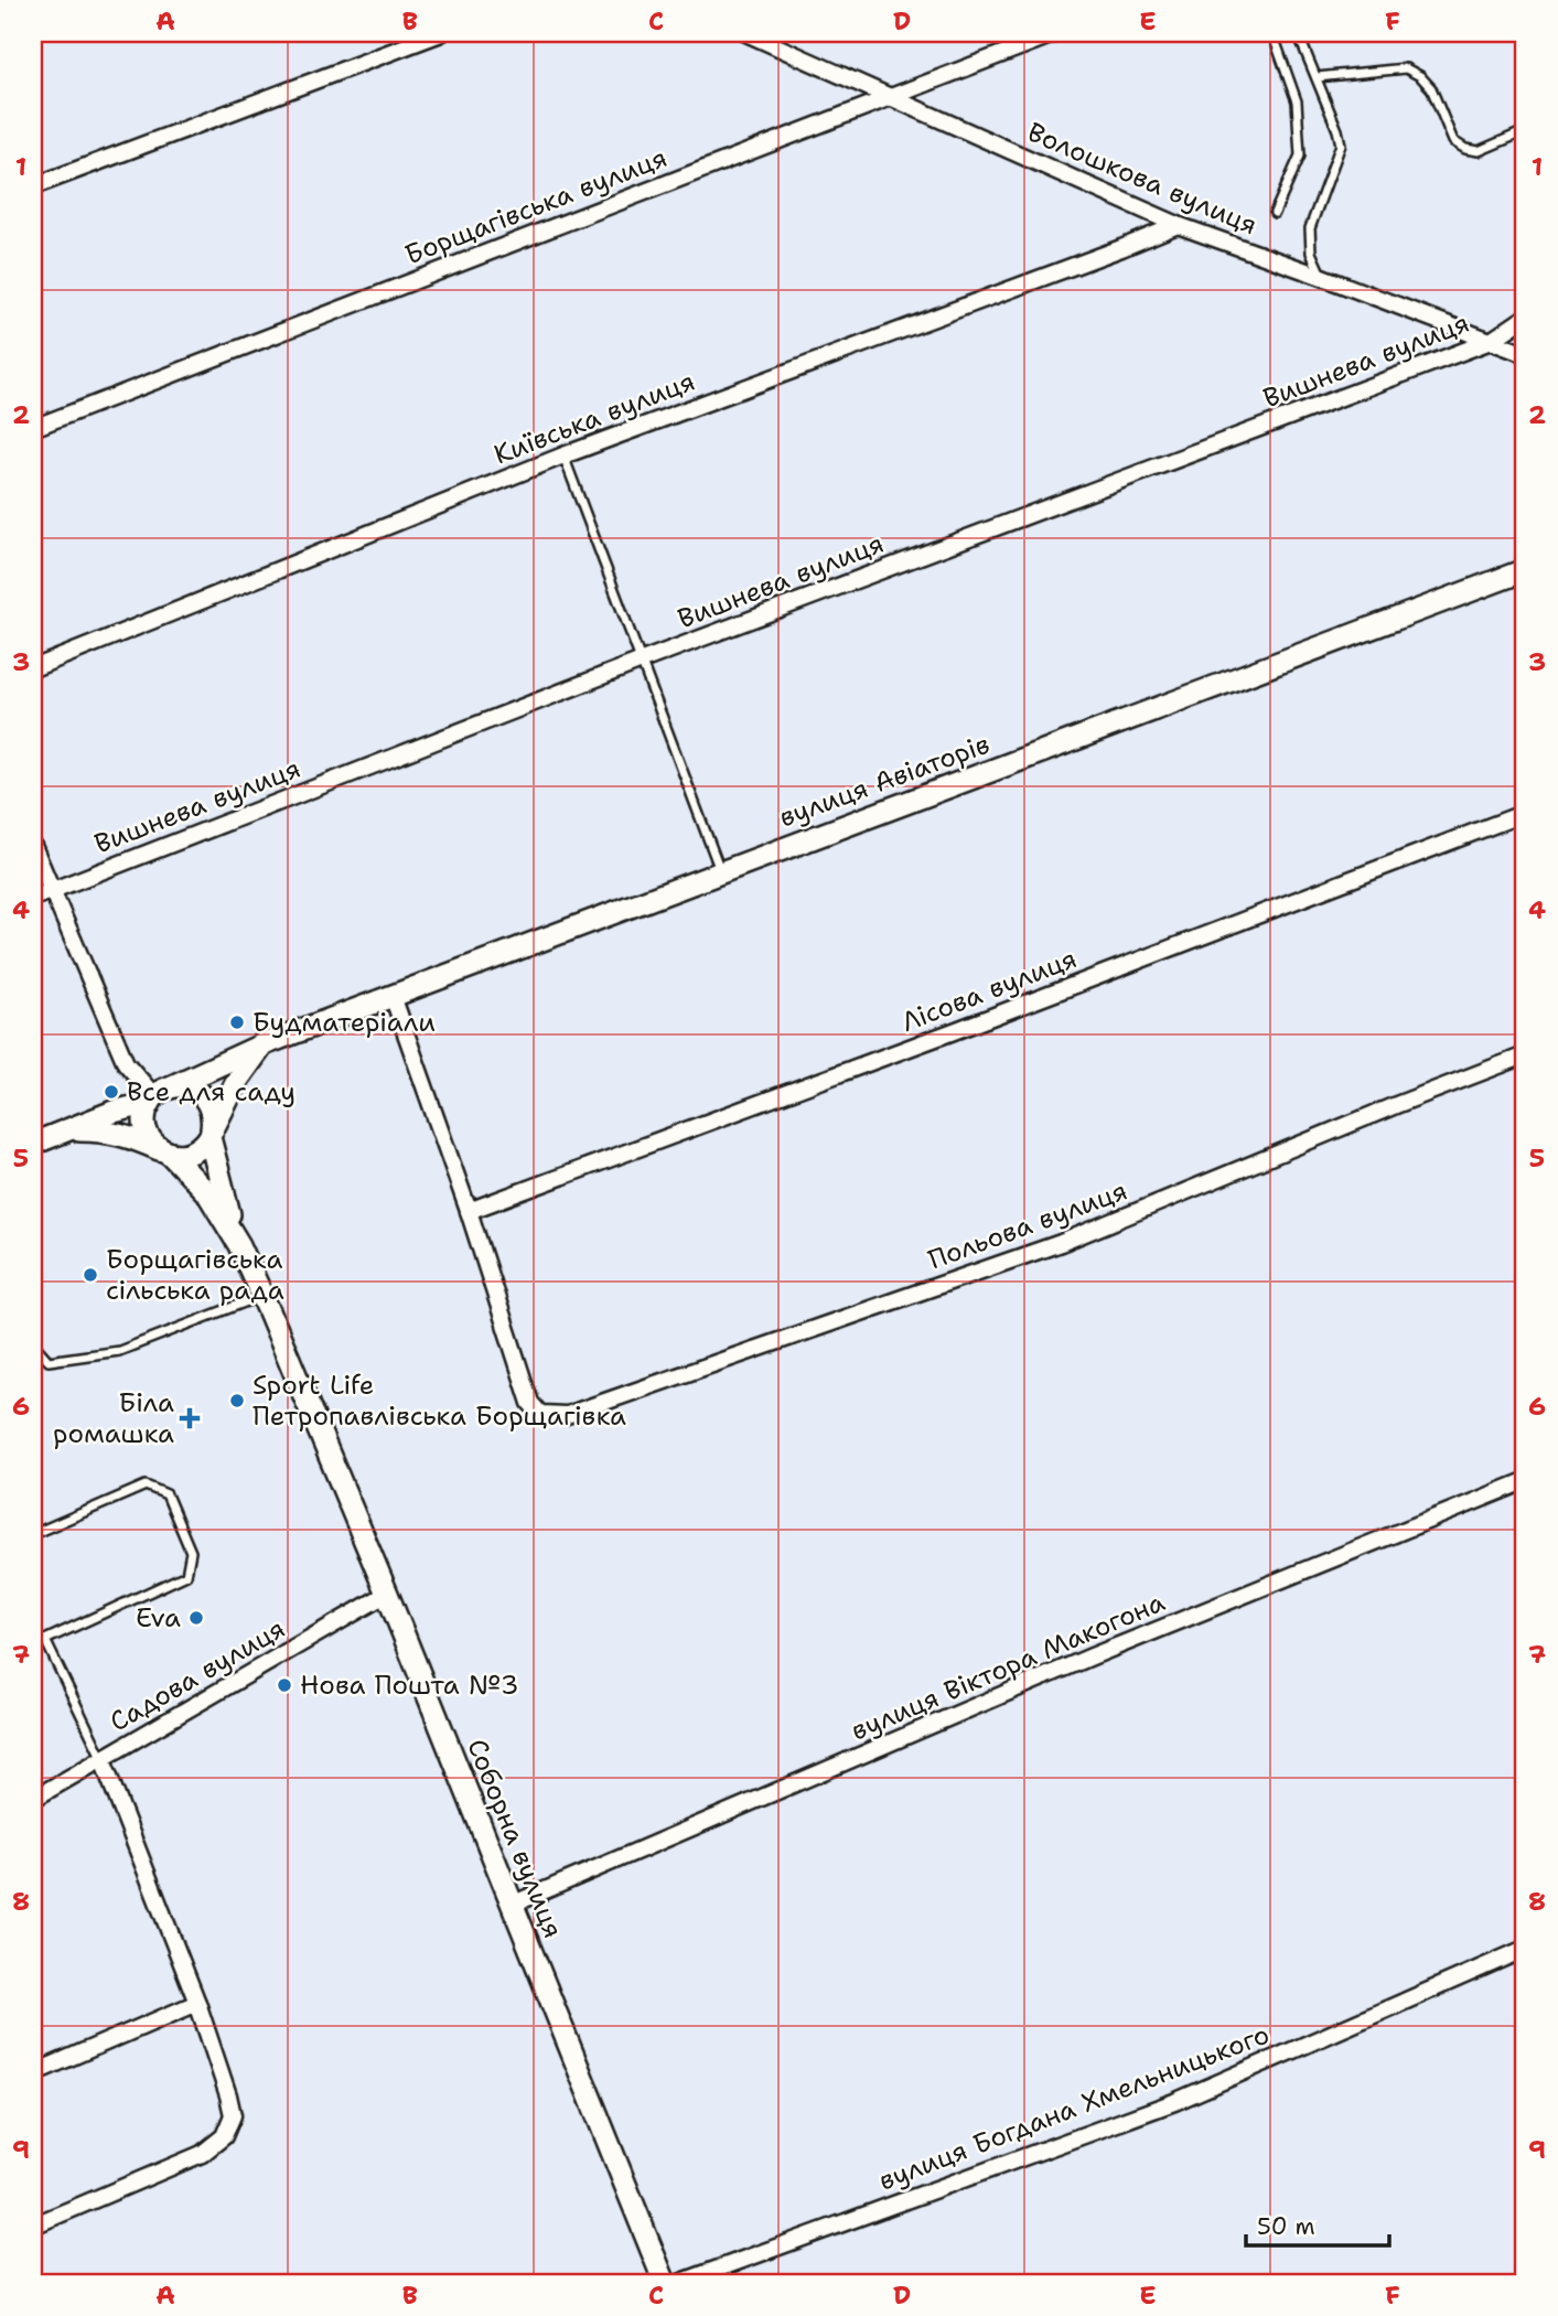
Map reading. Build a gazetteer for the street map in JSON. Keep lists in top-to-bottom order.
{
  "streets": {
    "main road": ["вулиця Авіаторів", "Соборна вулиця"],
    "street": [
      "Волошкова вулиця",
      "Борщагівська вулиця",
      "Вишнева вулиця",
      "Київська вулиця",
      "Лісова вулиця",
      "Польова вулиця",
      "вулиця Віктора Макогона",
      "Садова вулиця",
      "вулиця Богдана Хмельницького"
    ]
  },
  "crossings": [
    ["Волошкова вулиця", "Борщагівська вулиця"],
    ["Волошкова вулиця", "Вишнева вулиця"],
    ["Волошкова вулиця", "Київська вулиця"],
    ["вулиця Авіаторів", "Соборна вулиця"],
    ["Лісова вулиця", "Польова вулиця"],
    ["вулиця Віктора Макогона", "Соборна вулиця"],
    ["Садова вулиця", "Соборна вулиця"]
  ],
  "places": {
    "other": [
      "Будматеріали",
      "Все для саду",
      "Борщагівська сільська рада",
      "Sport Life Петропавлівська Борщагівка",
      "Eva",
      "Нова Пошта №3"
    ],
    "health": ["Біла ромашка"]
  },
  "scale_bar": "50 m",
  "grid": {
    "columns": [
      "A",
      "B",
      "C",
      "D",
      "E",
      "F"
    ],
    "rows": [
      "1",
      "2",
      "3",
      "4",
      "5",
      "6",
      "7",
      "8",
      "9"
    ]
  }
}
